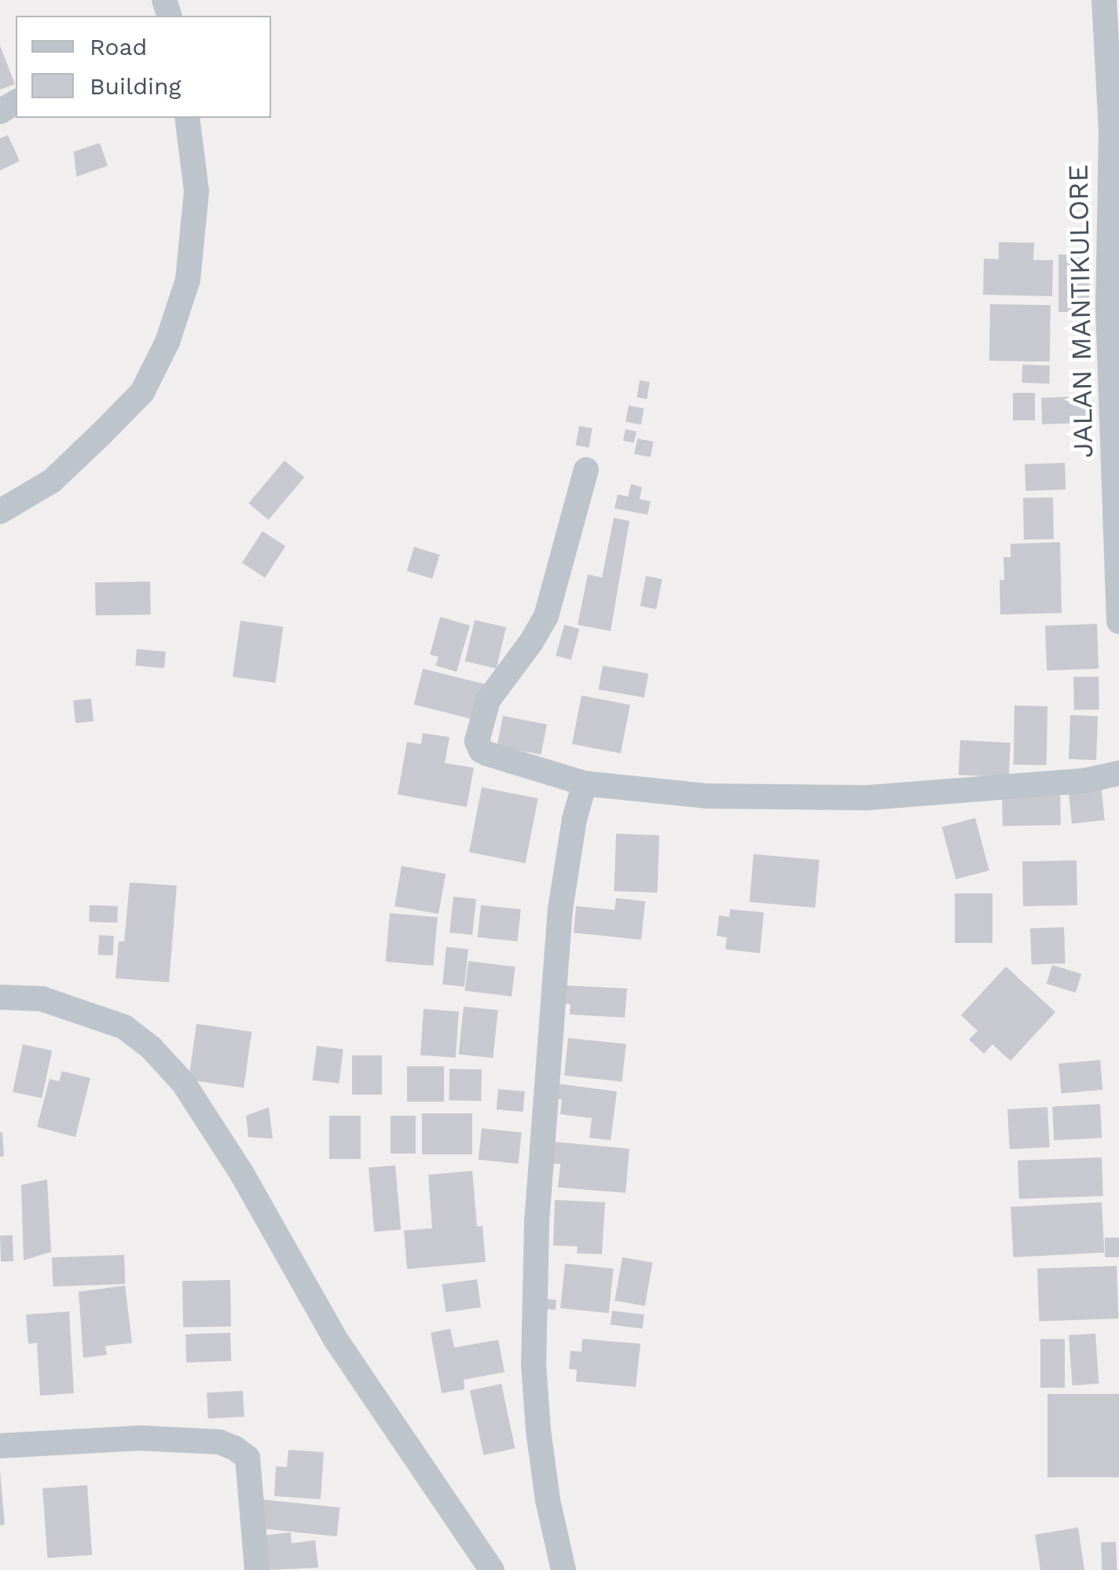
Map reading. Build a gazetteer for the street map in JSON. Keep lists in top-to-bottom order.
{
  "streets": {
    "street": ["JALAN MANTIKULORE"]
  },
  "legend": ["Road", "Building"]
}
